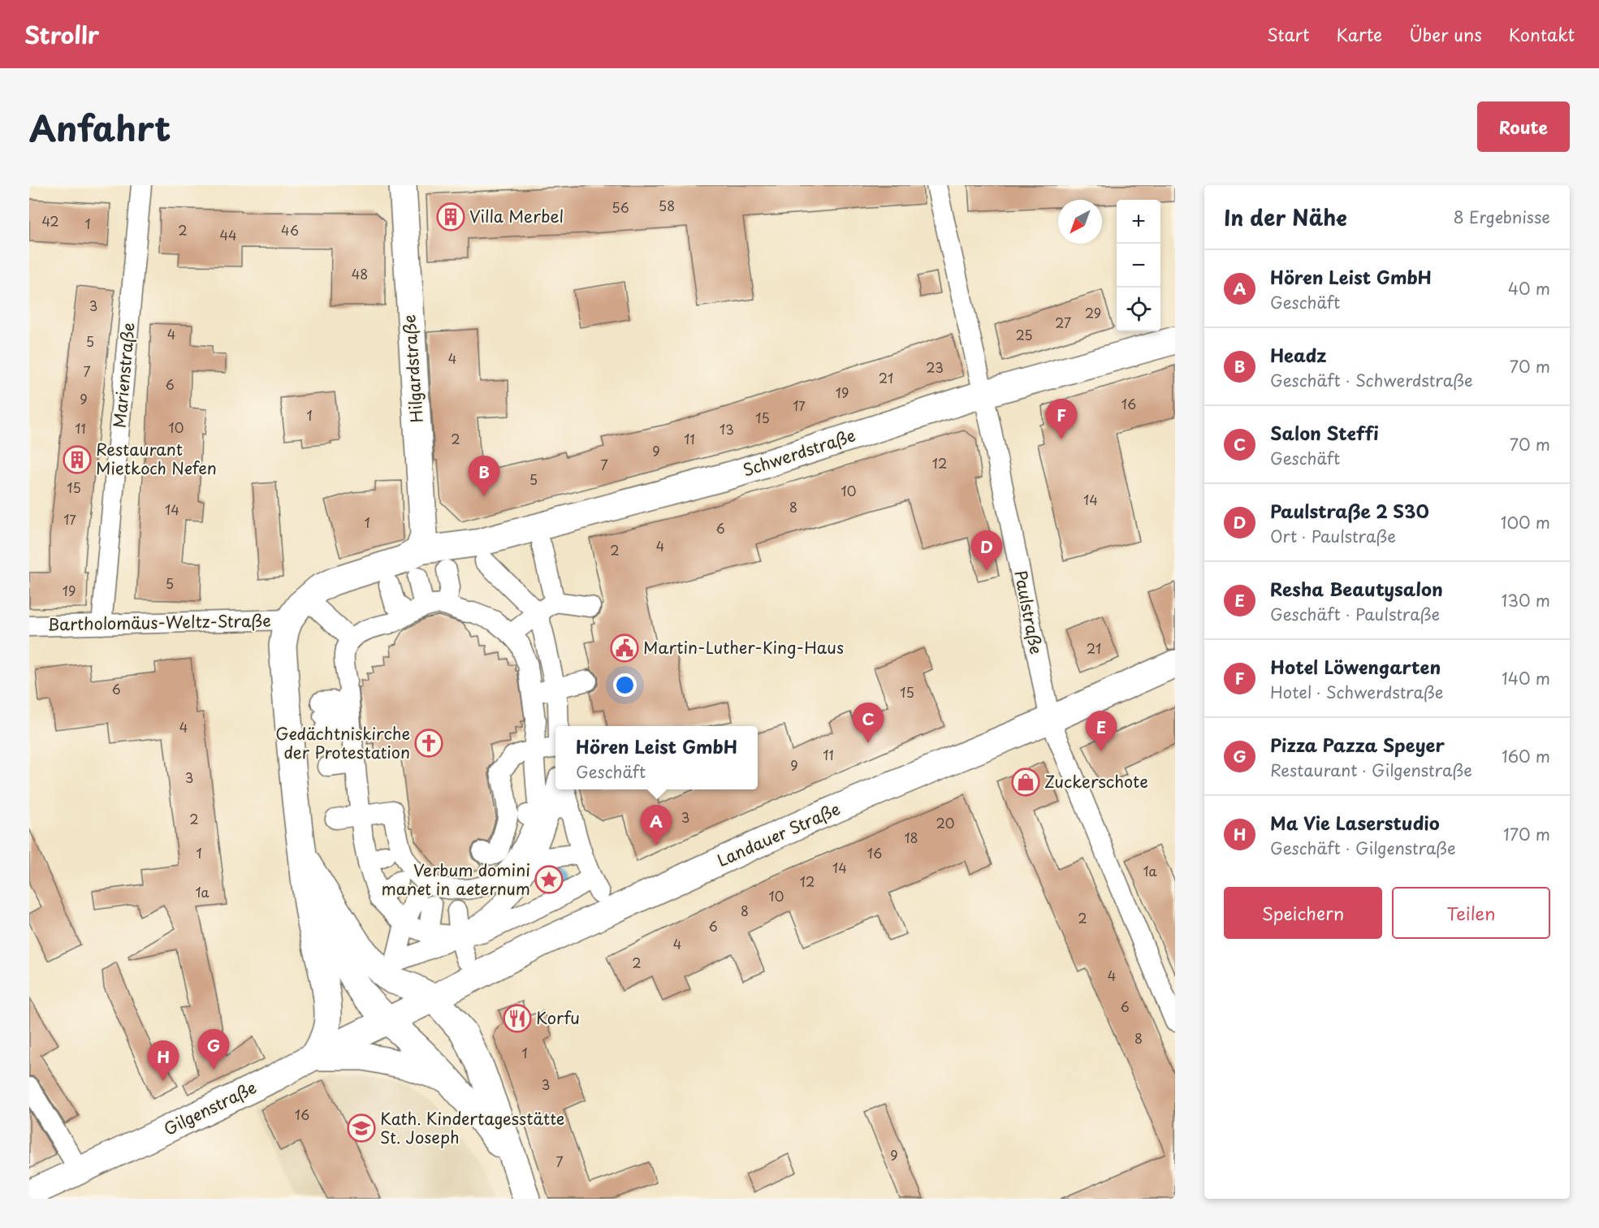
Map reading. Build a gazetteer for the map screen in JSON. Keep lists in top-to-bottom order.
{
  "streets": {
    "street": [
      "Hilgardstraße",
      "Marienstraße",
      "Schwerdstraße",
      "Paulstraße",
      "Bartholomäus-Weltz-Straße",
      "Landauer Straße",
      "Gilgenstraße"
    ]
  },
  "crossings": [
    ["Hilgardstraße", "Schwerdstraße"],
    ["Marienstraße", "Bartholomäus-Weltz-Straße"],
    ["Schwerdstraße", "Paulstraße"],
    ["Schwerdstraße", "Bartholomäus-Weltz-Straße"],
    ["Paulstraße", "Landauer Straße"],
    ["Landauer Straße", "Gilgenstraße"]
  ],
  "places": {
    "building": ["Villa Merbel", "Restaurant Mietkoch Nefen"],
    "public building": ["Martin-Luther-King-Haus"],
    "church": ["Gedächtniskirche der Protestation"],
    "shop": ["Zuckerschote"],
    "place": ["Verbum domini manet in aeternum"],
    "restaurant": ["Korfu"],
    "school or university": ["Kath. Kindertagesstätte St. Joseph"]
  },
  "house_numbers": [
    "58",
    "56",
    "42",
    "1",
    "2",
    "46",
    "44",
    "48",
    "3",
    "29",
    "27",
    "4",
    "25",
    "5",
    "4",
    "23",
    "7",
    "21",
    "6",
    "19",
    "9",
    "16",
    "17",
    "1",
    "15",
    "10",
    "11",
    "13",
    "2",
    "11",
    "9",
    "12",
    "7",
    "5",
    "15",
    "10",
    "14",
    "8",
    "14",
    "17",
    "1",
    "6",
    "4",
    "2",
    "5",
    "19",
    "21",
    "6",
    "15",
    "4",
    "11",
    "9",
    "3",
    "3",
    "2",
    "20",
    "18",
    "1",
    "16",
    "14",
    "1a",
    "12",
    "1a",
    "10",
    "8",
    "2",
    "6",
    "4",
    "2",
    "4",
    "6",
    "8",
    "1",
    "3",
    "16",
    "9",
    "7"
  ],
  "north": "bottom left",
  "page": {
    "header": "Strollr",
    "nav": [
      "Start",
      "Karte",
      "Über uns",
      "Kontakt"
    ],
    "title": "Anfahrt",
    "buttons": [
      "Route",
      ["Speichern", "Teilen"]
    ],
    "heading": ["In der Nähe", "8 Ergebnisse"],
    "map_buttons": ["+", "−"],
    "list": [
      {
        "mark": "A",
        "name": "Hören Leist GmbH",
        "note": "Geschäft",
        "value": "40 m"
      },
      {
        "mark": "B",
        "name": "Headz",
        "note": "Geschäft · Schwerdstraße",
        "value": "70 m"
      },
      {
        "mark": "C",
        "name": "Salon Steffi",
        "note": "Geschäft",
        "value": "70 m"
      },
      {
        "mark": "D",
        "name": "Paulstraße 2 S30",
        "note": "Ort · Paulstraße",
        "value": "100 m"
      },
      {
        "mark": "E",
        "name": "Resha Beautysalon",
        "note": "Geschäft · Paulstraße",
        "value": "130 m"
      },
      {
        "mark": "F",
        "name": "Hotel Löwengarten",
        "note": "Hotel · Schwerdstraße",
        "value": "140 m"
      },
      {
        "mark": "G",
        "name": "Pizza Pazza Speyer",
        "note": "Restaurant · Gilgenstraße",
        "value": "160 m"
      },
      {
        "mark": "H",
        "name": "Ma Vie Laserstudio",
        "note": "Geschäft · Gilgenstraße",
        "value": "170 m"
      }
    ],
    "pins": [
      "F",
      "B",
      "D",
      "C",
      "E",
      "A",
      "G",
      "H"
    ],
    "popup": ["Hören Leist GmbH", "Geschäft"]
  }
}
